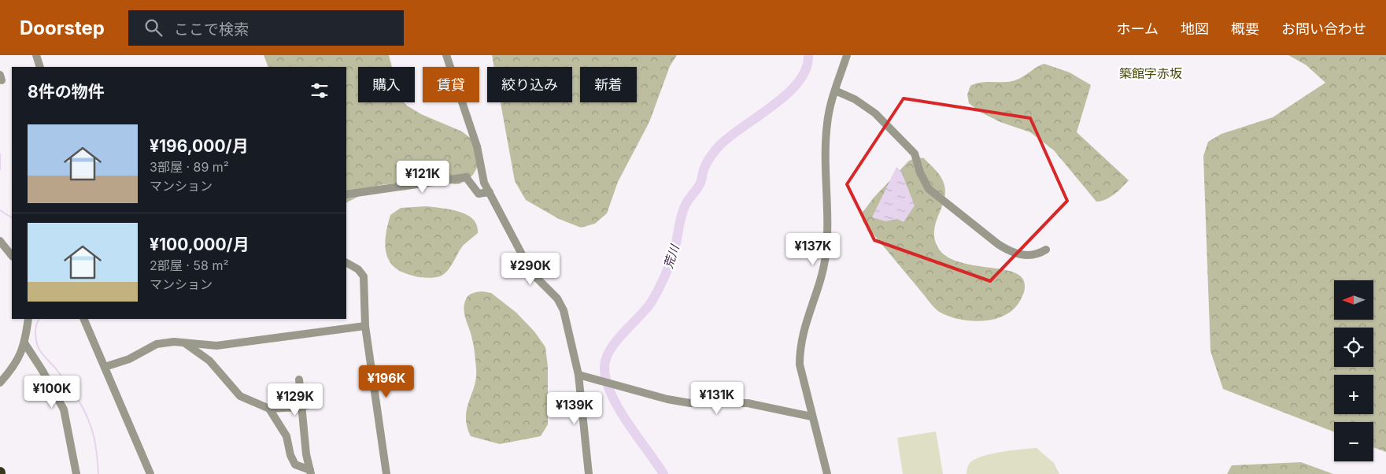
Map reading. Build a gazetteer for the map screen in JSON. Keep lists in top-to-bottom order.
{
  "districts": ["築館字赤坂"],
  "water": ["荒川"],
  "north": "left",
  "page": {
    "header": "Doorstep",
    "search": "ここで検索",
    "nav": [
      "ホーム",
      "地図",
      "概要",
      "お問い合わせ"
    ],
    "chip": [
      "購入",
      "賃貸",
      "絞り込み",
      "新着"
    ],
    "heading": "8件の物件",
    "list": [
      {
        "name": "¥196,000/月",
        "note": "3部屋 · 89 m² · マンション"
      },
      {
        "name": "¥100,000/月",
        "note": "2部屋 · 58 m² · マンション"
      }
    ],
    "price": [
      "¥121K",
      "¥137K",
      "¥290K",
      "¥196K",
      "¥100K",
      "¥131K",
      "¥129K",
      "¥139K"
    ],
    "map_buttons": ["+", "−"]
  }
}
